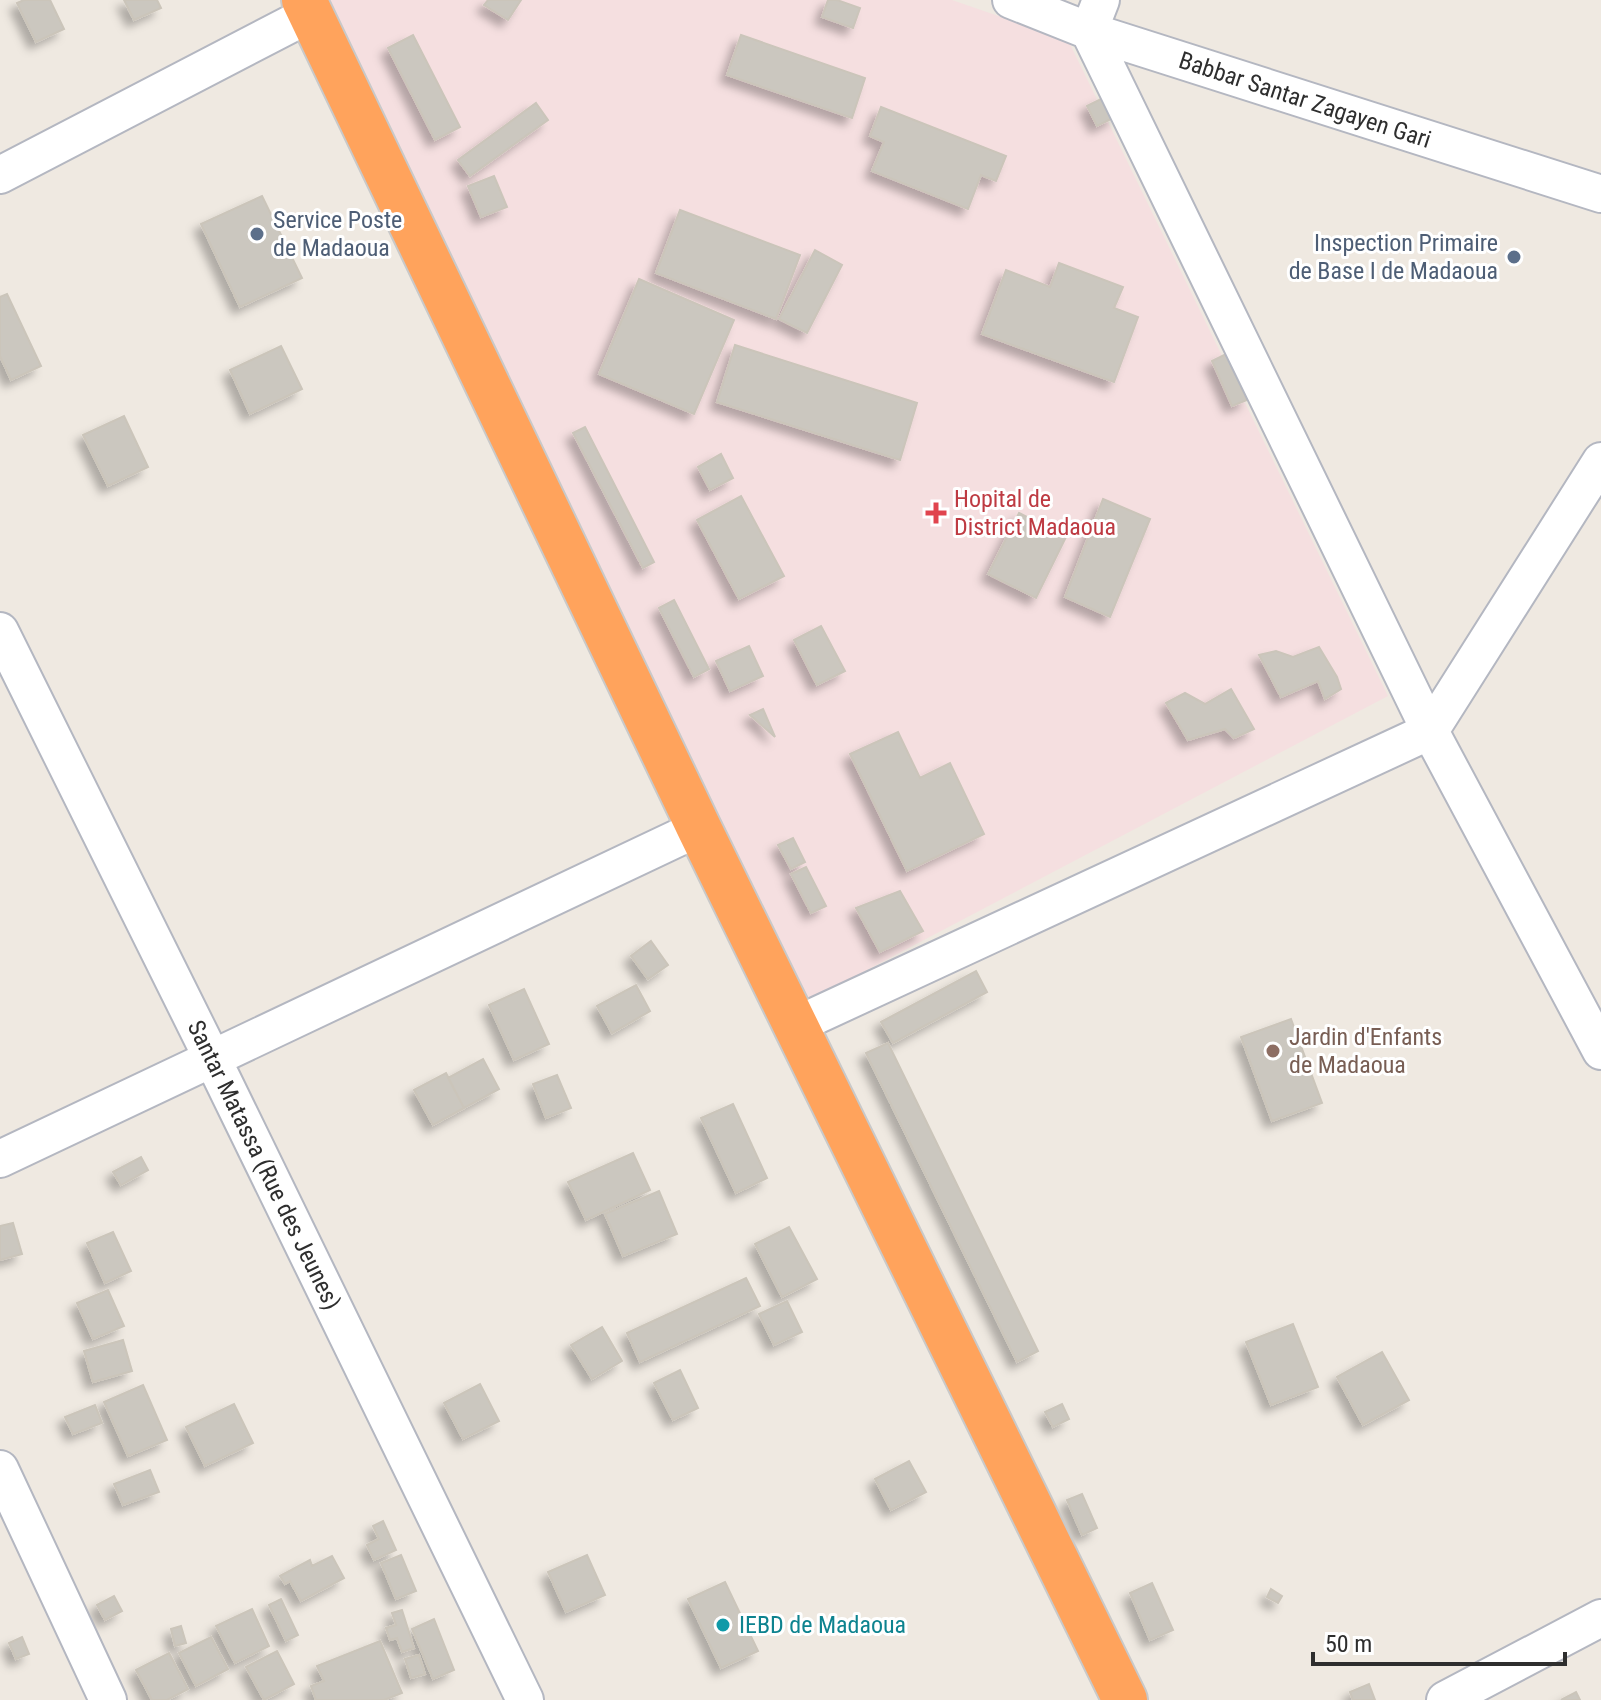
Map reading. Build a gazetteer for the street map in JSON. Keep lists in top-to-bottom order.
{
  "streets": {
    "street": ["Babbar Santar Zagayen Gari", "Santar Matassa (Rue des Jeunes)"]
  },
  "places": {
    "other": [
      "Service Poste de Madaoua",
      "Inspection Primaire de Base I de Madaoua",
      "Jardin d'Enfants de Madaoua",
      "IEBD de Madaoua"
    ],
    "health": ["Hopital de District Madaoua"]
  },
  "scale_bar": "50 m"
}
